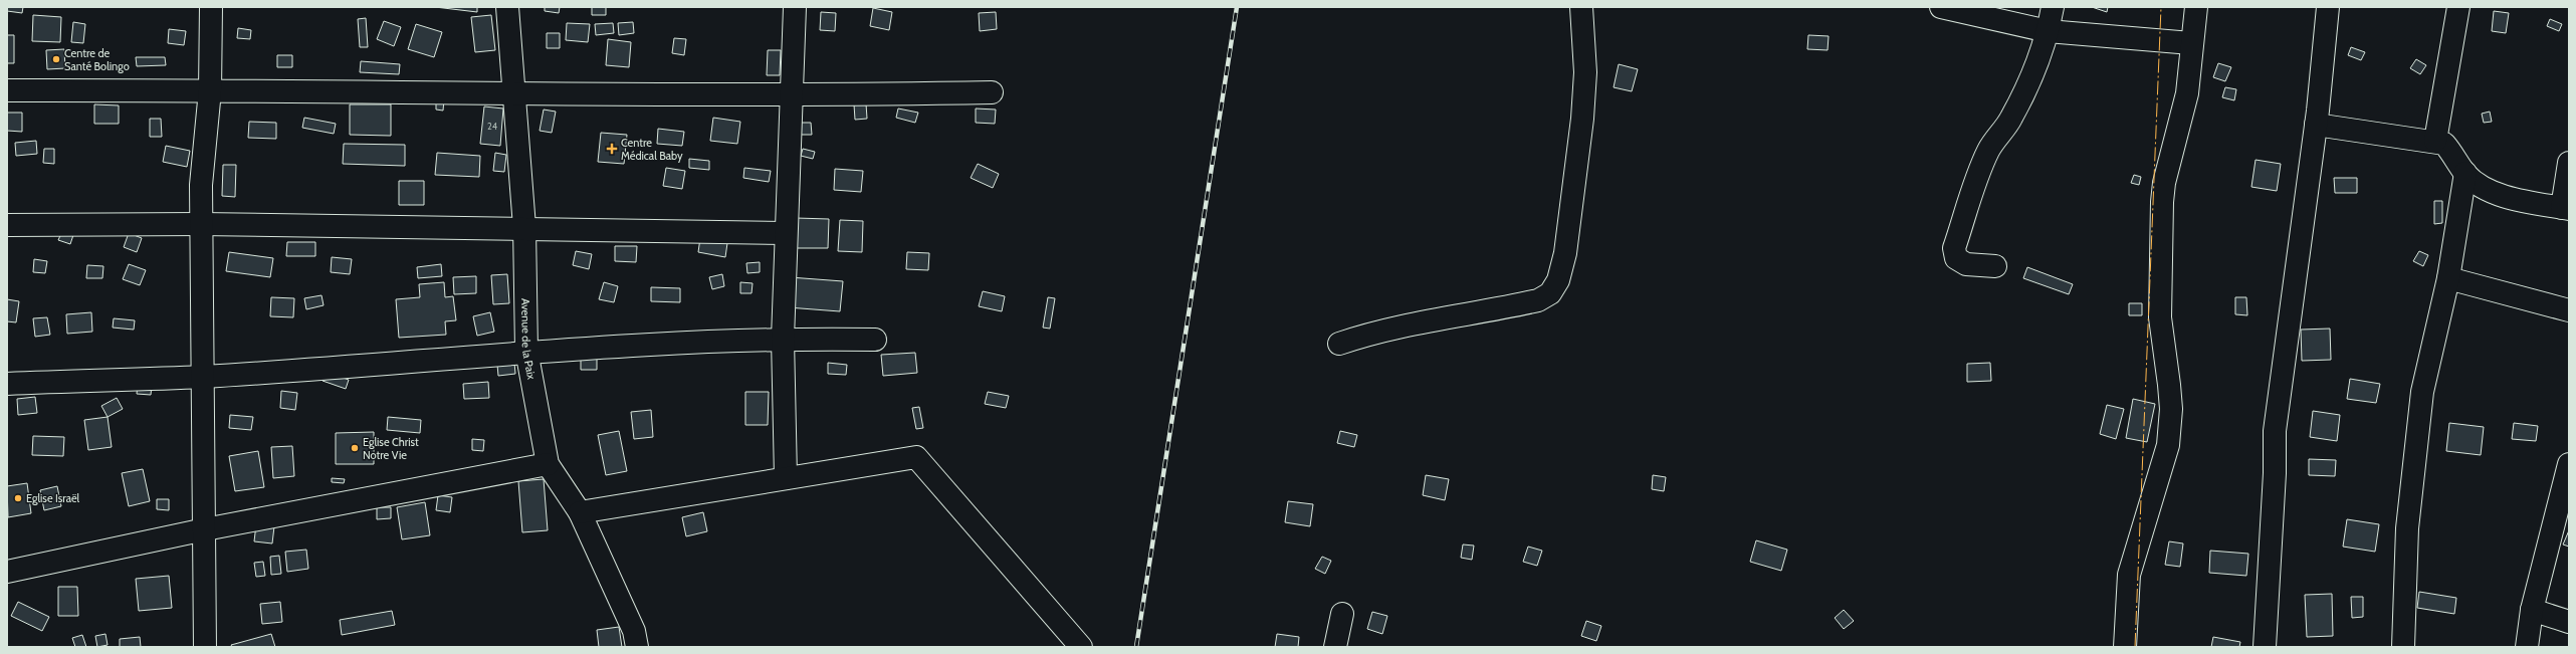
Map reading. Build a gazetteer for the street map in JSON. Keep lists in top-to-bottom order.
{
  "streets": {
    "street": ["Avenue de la Paix"]
  },
  "places": {
    "other": ["Centre de Santé Bolingo", "Eglise Christ Notre Vie", "Eglise Israël"],
    "health": ["Centre Médical Baby"]
  },
  "house_numbers": ["24"]
}
